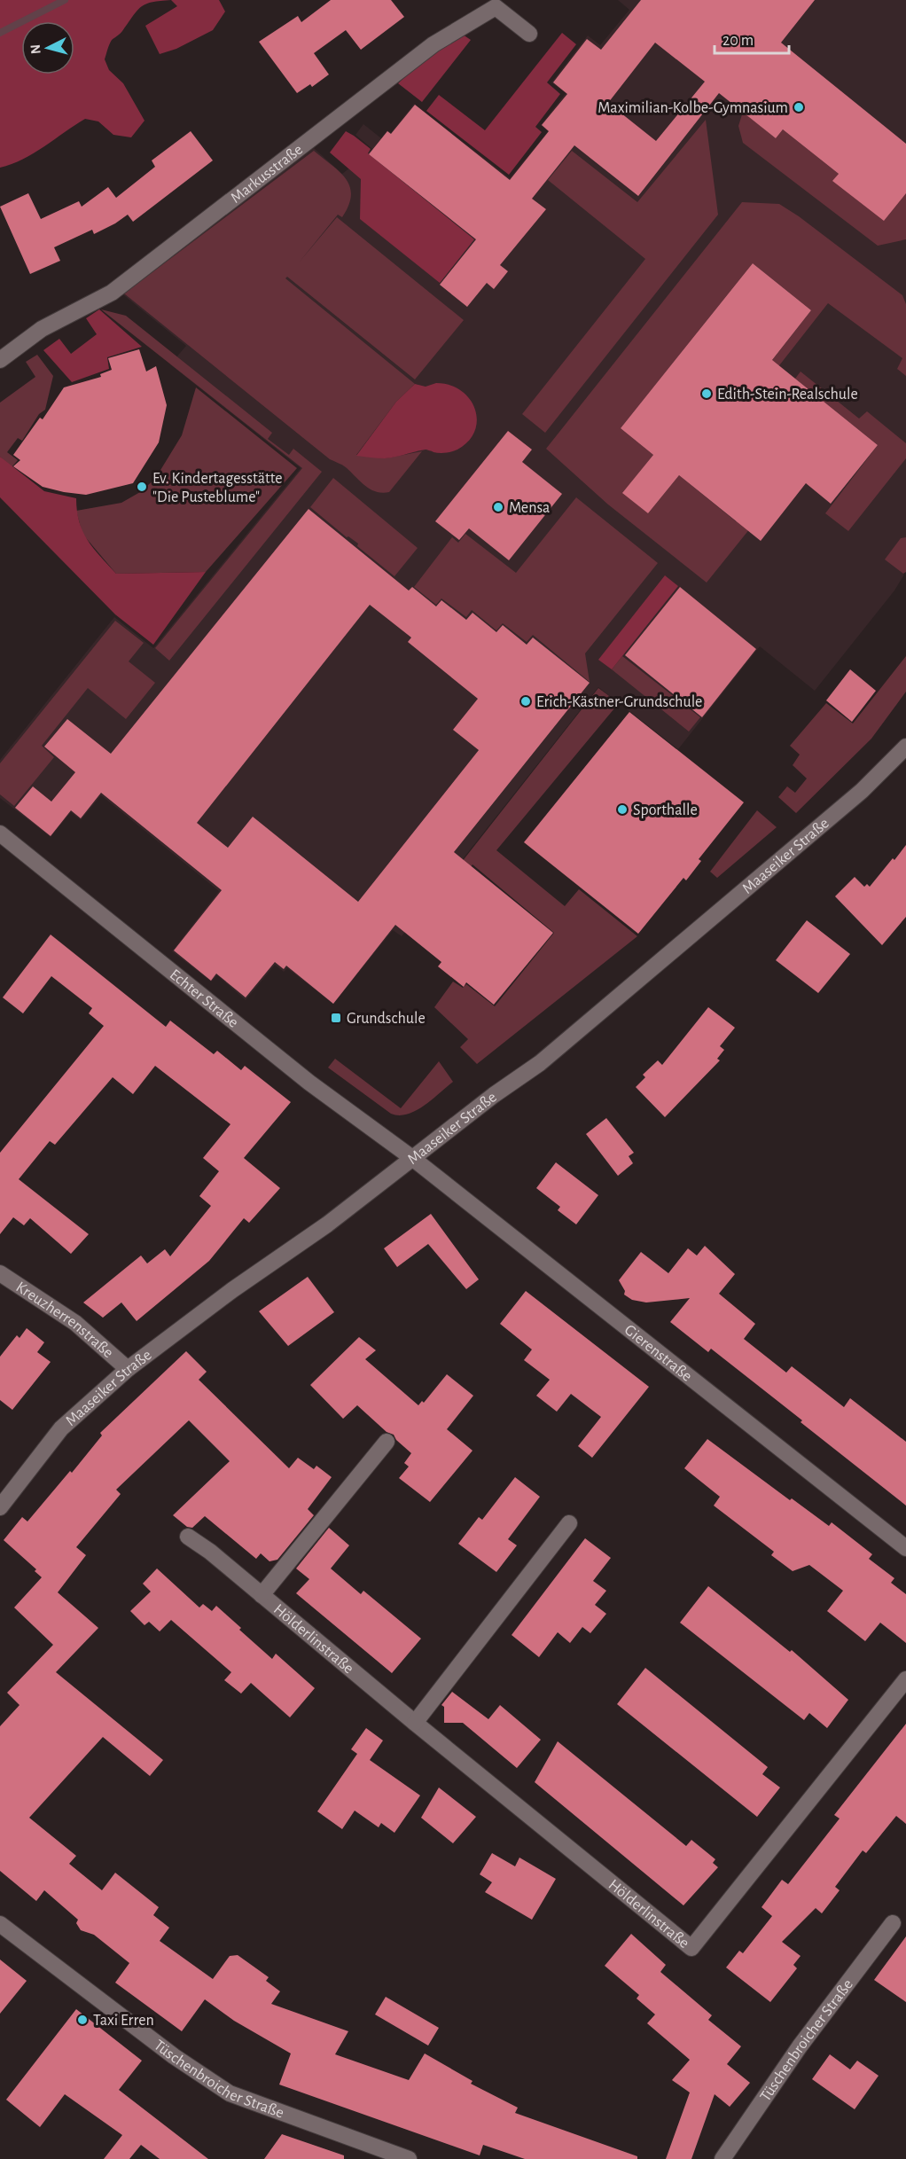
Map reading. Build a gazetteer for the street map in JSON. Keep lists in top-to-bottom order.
{
  "streets": {
    "street": [
      "Markusstraße",
      "Maaseiker Straße",
      "Echter Straße",
      "Kreuzherrenstraße",
      "Gierenstraße",
      "Hölderlinstraße",
      "Tüschenbroicher Straße"
    ]
  },
  "crossings": [
    ["Maaseiker Straße", "Echter Straße"],
    ["Maaseiker Straße", "Kreuzherrenstraße"],
    ["Maaseiker Straße", "Gierenstraße"],
    ["Echter Straße", "Gierenstraße"]
  ],
  "places": {
    "other": [
      "Maximilian-Kolbe-Gymnasium",
      "Edith-Stein-Realschule",
      "Ev. Kindertagesstätte \"Die Pusteblume\"",
      "Mensa",
      "Erich-Kästner-Grundschule",
      "Sporthalle",
      "Taxi Erren"
    ],
    "transit": ["Grundschule"]
  },
  "scale_bar": "20 m",
  "north": "left"
}
